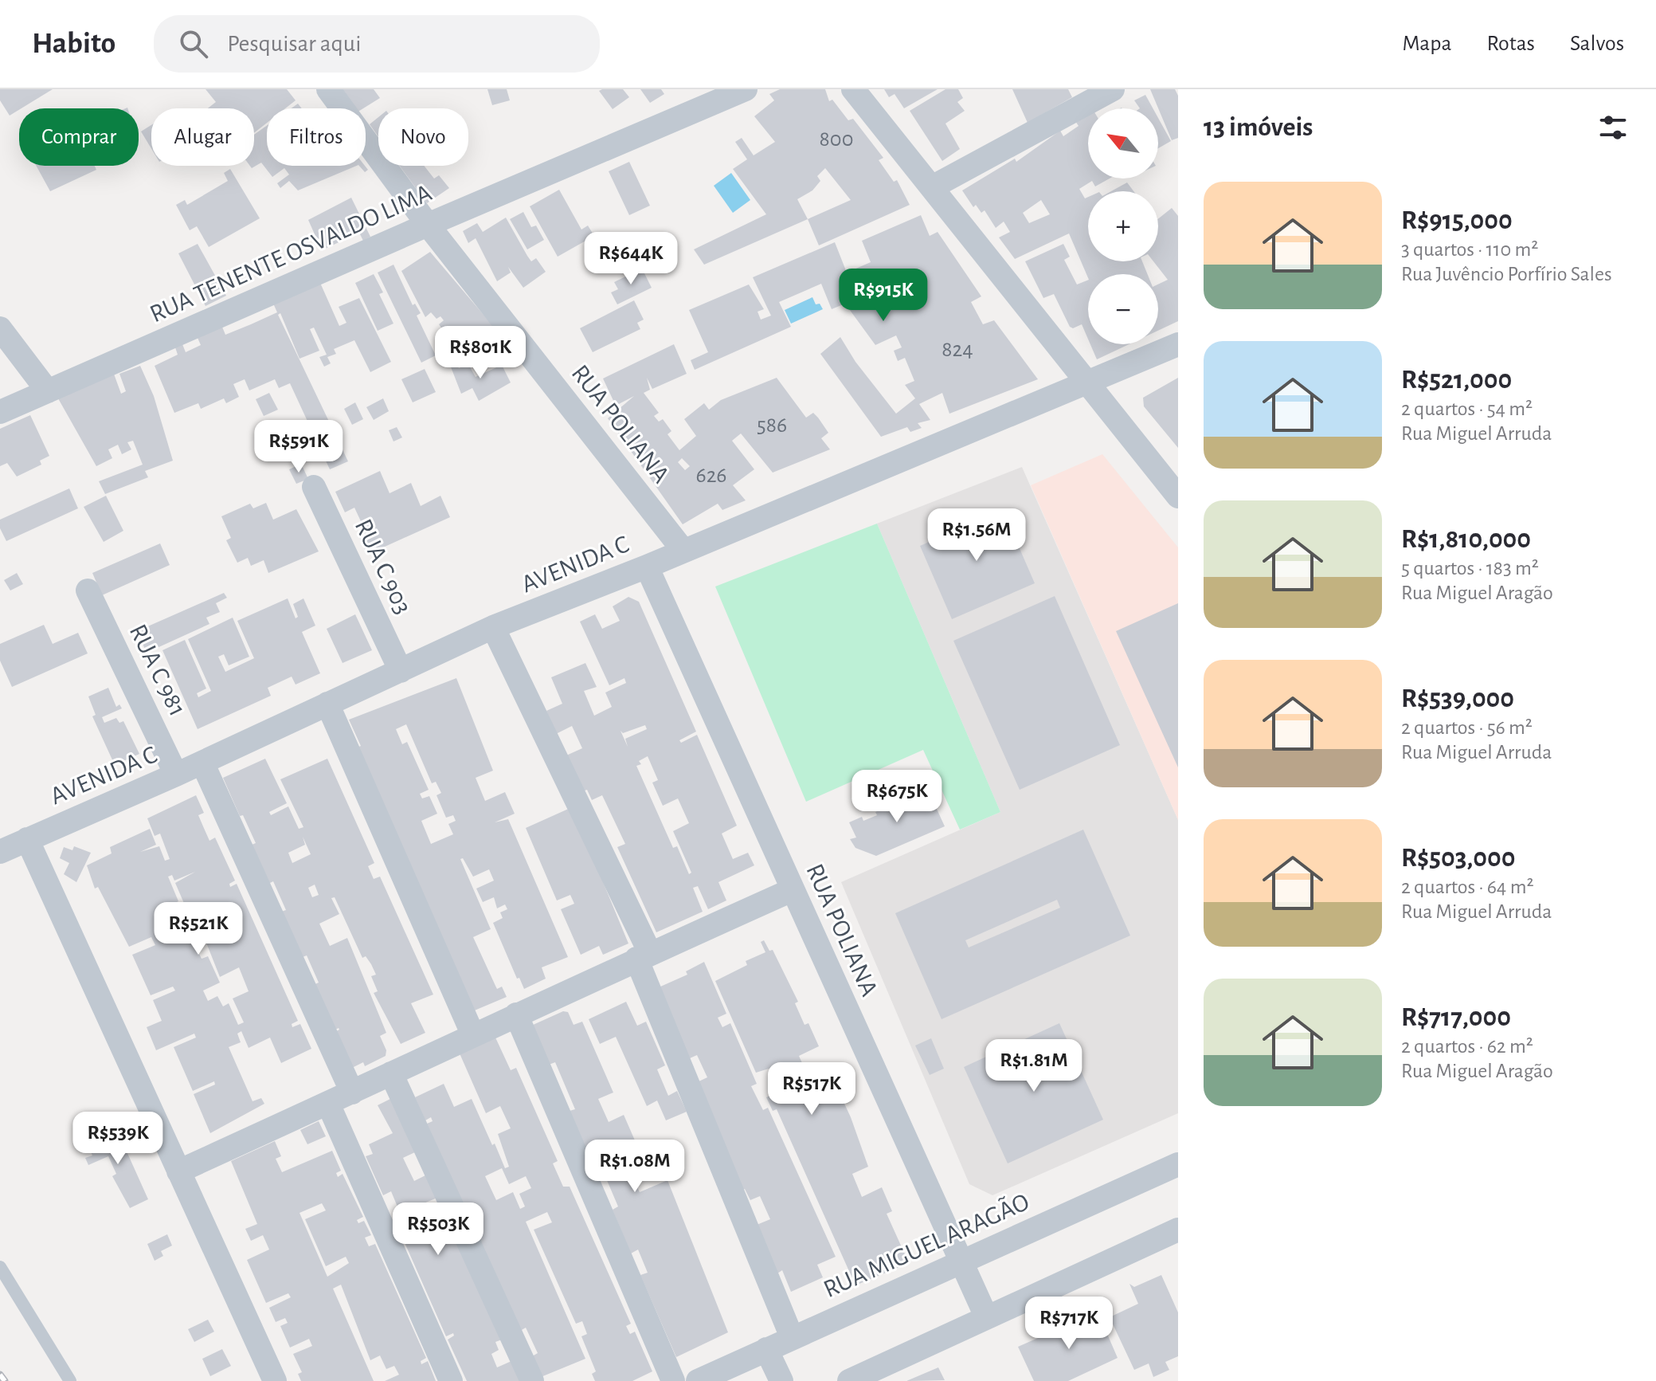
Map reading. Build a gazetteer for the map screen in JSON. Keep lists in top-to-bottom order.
{
  "streets": {
    "street": [
      "RUA TENENTE OSVALDO LIMA",
      "RUA POLIANA",
      "AVENIDA C",
      "RUA C 903",
      "RUA C 981",
      "RUA MIGUEL ARAGÃO"
    ]
  },
  "crossings": [
    ["RUA TENENTE OSVALDO LIMA", "RUA POLIANA"],
    ["RUA POLIANA", "AVENIDA C"],
    ["RUA POLIANA", "RUA MIGUEL ARAGÃO"],
    ["AVENIDA C", "RUA C 903"],
    ["AVENIDA C", "RUA C 981"]
  ],
  "house_numbers": [
    "800",
    "824",
    "586",
    "626"
  ],
  "north": "top left",
  "page": {
    "header": "Habito",
    "search": "Pesquisar aqui",
    "nav": ["Mapa", "Rotas", "Salvos"],
    "heading": "13 imóveis",
    "map_buttons": ["+", "−"],
    "chip": [
      "Comprar",
      "Alugar",
      "Filtros",
      "Novo"
    ],
    "list": [
      {
        "name": "R$915,000",
        "note": "3 quartos · 110 m² · Rua Juvêncio Porfírio Sales"
      },
      {
        "name": "R$521,000",
        "note": "2 quartos · 54 m² · Rua Miguel Arruda"
      },
      {
        "name": "R$1,810,000",
        "note": "5 quartos · 183 m² · Rua Miguel Aragão"
      },
      {
        "name": "R$539,000",
        "note": "2 quartos · 56 m² · Rua Miguel Arruda"
      },
      {
        "name": "R$503,000",
        "note": "2 quartos · 64 m² · Rua Miguel Arruda"
      },
      {
        "name": "R$717,000",
        "note": "2 quartos · 62 m² · Rua Miguel Aragão"
      }
    ],
    "price": [
      "R$644K",
      "R$915K",
      "R$801K",
      "R$591K",
      "R$1.56M",
      "R$675K",
      "R$521K",
      "R$1.81M",
      "R$517K",
      "R$539K",
      "R$1.08M",
      "R$503K",
      "R$717K"
    ]
  }
}
